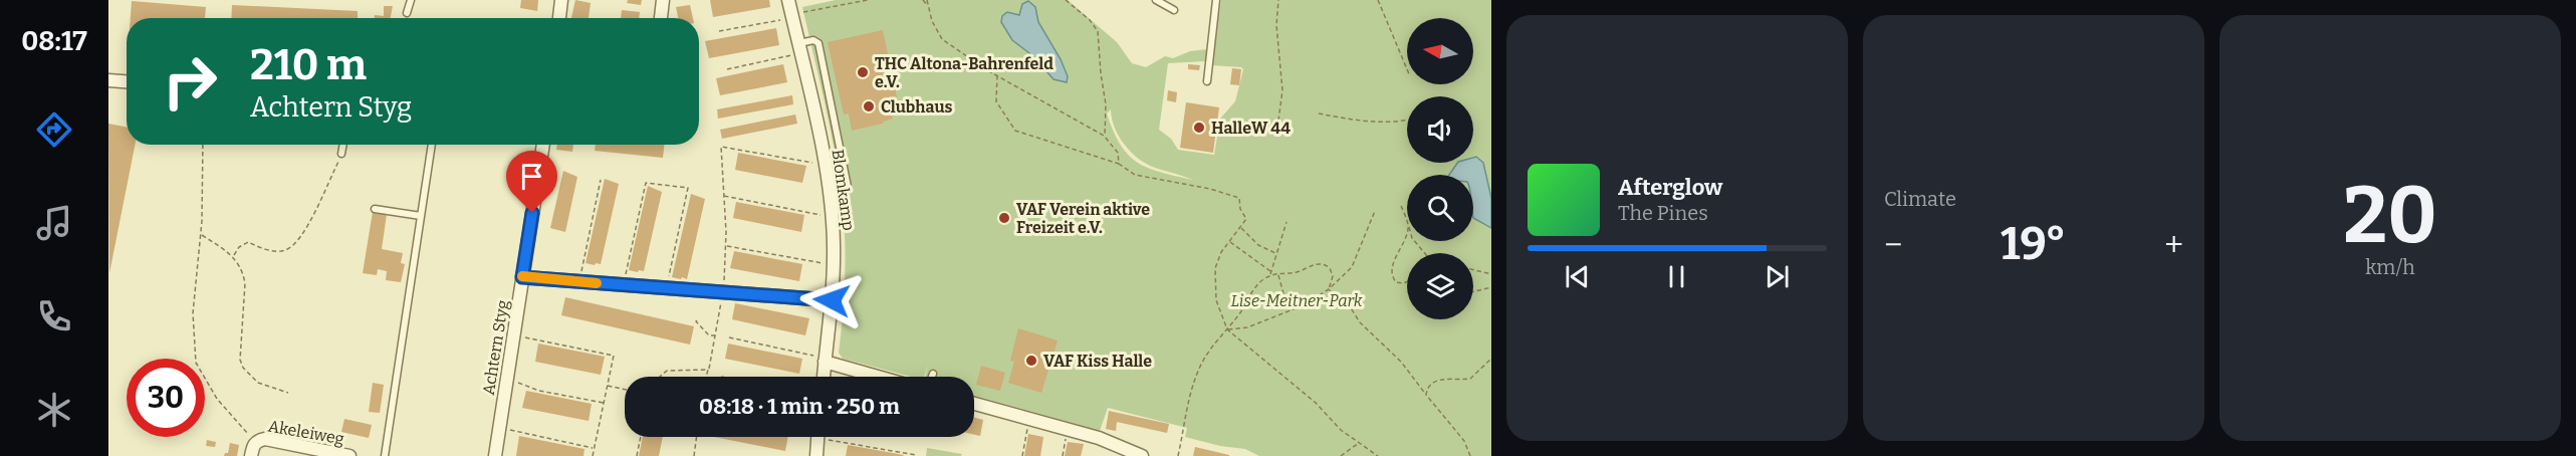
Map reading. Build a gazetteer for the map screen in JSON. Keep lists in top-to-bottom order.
{
  "streets": {
    "street": ["Blomkamp", "Achtern Styg", "Akeleiweg"]
  },
  "parks": ["Lise-Meitner-Park"],
  "places": [
    "THC Altona-Bahrenfeld e.V.",
    "Clubhaus",
    "HalleW 44",
    "VAF Verein aktive Freizeit e.V.",
    "VAF Kiss Halle"
  ],
  "north": "left",
  "page": {
    "tabs": "08:17",
    "tile": [
      "Climate",
      ["20", "km/h"]
    ],
    "turn": ["210 m", "Achtern Styg"],
    "song": ["Afterglow", "The Pines"],
    "heat": ["−", "19°", "+"],
    "limit": "30",
    "trip": "08:18 · 1 min · 250 m"
  }
}
